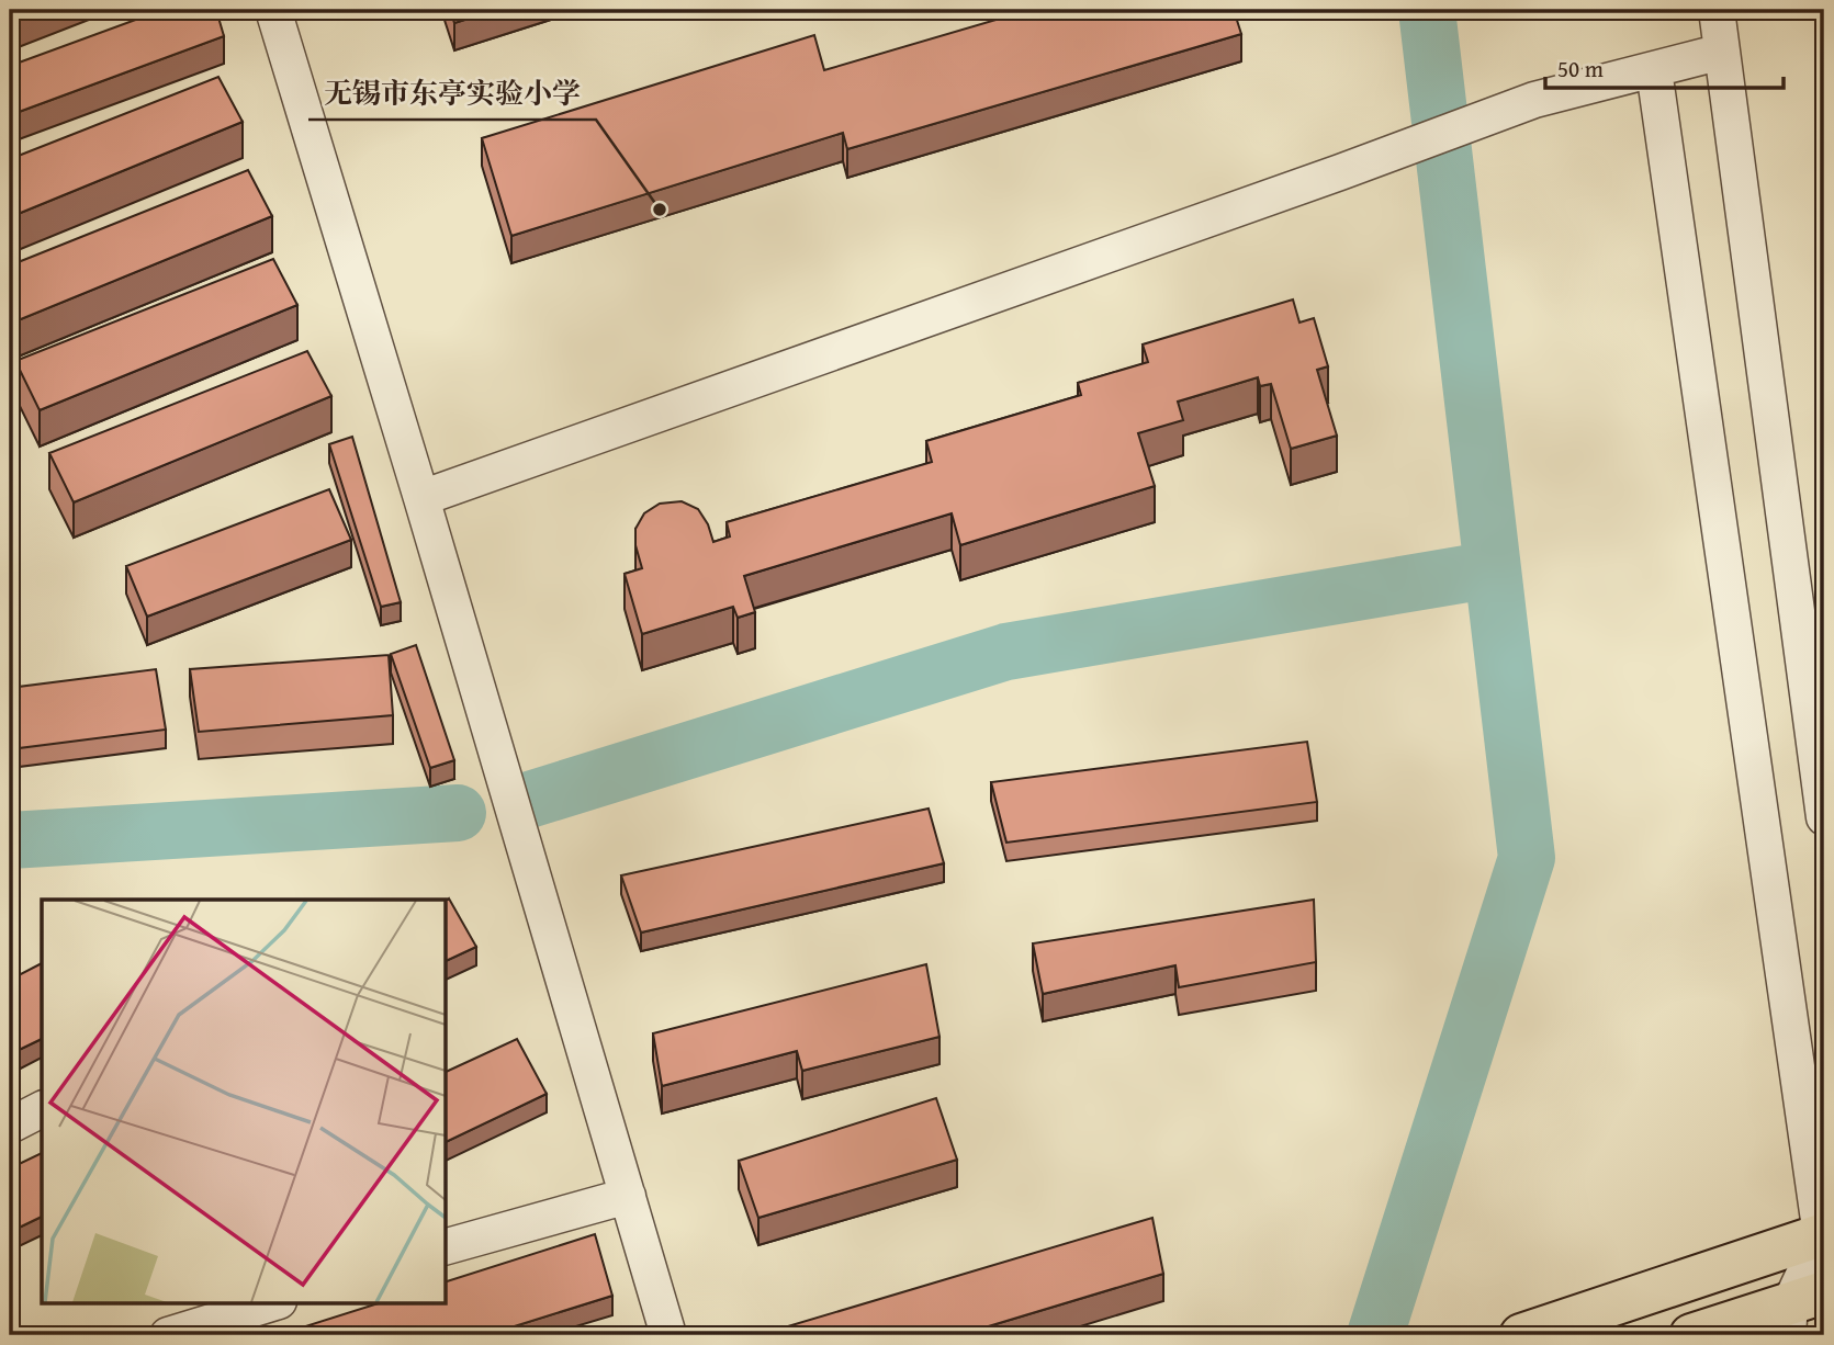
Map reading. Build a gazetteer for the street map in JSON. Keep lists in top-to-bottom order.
{
  "places": ["无锡市东亭实验小学"],
  "scale_bar": "50 m"
}
